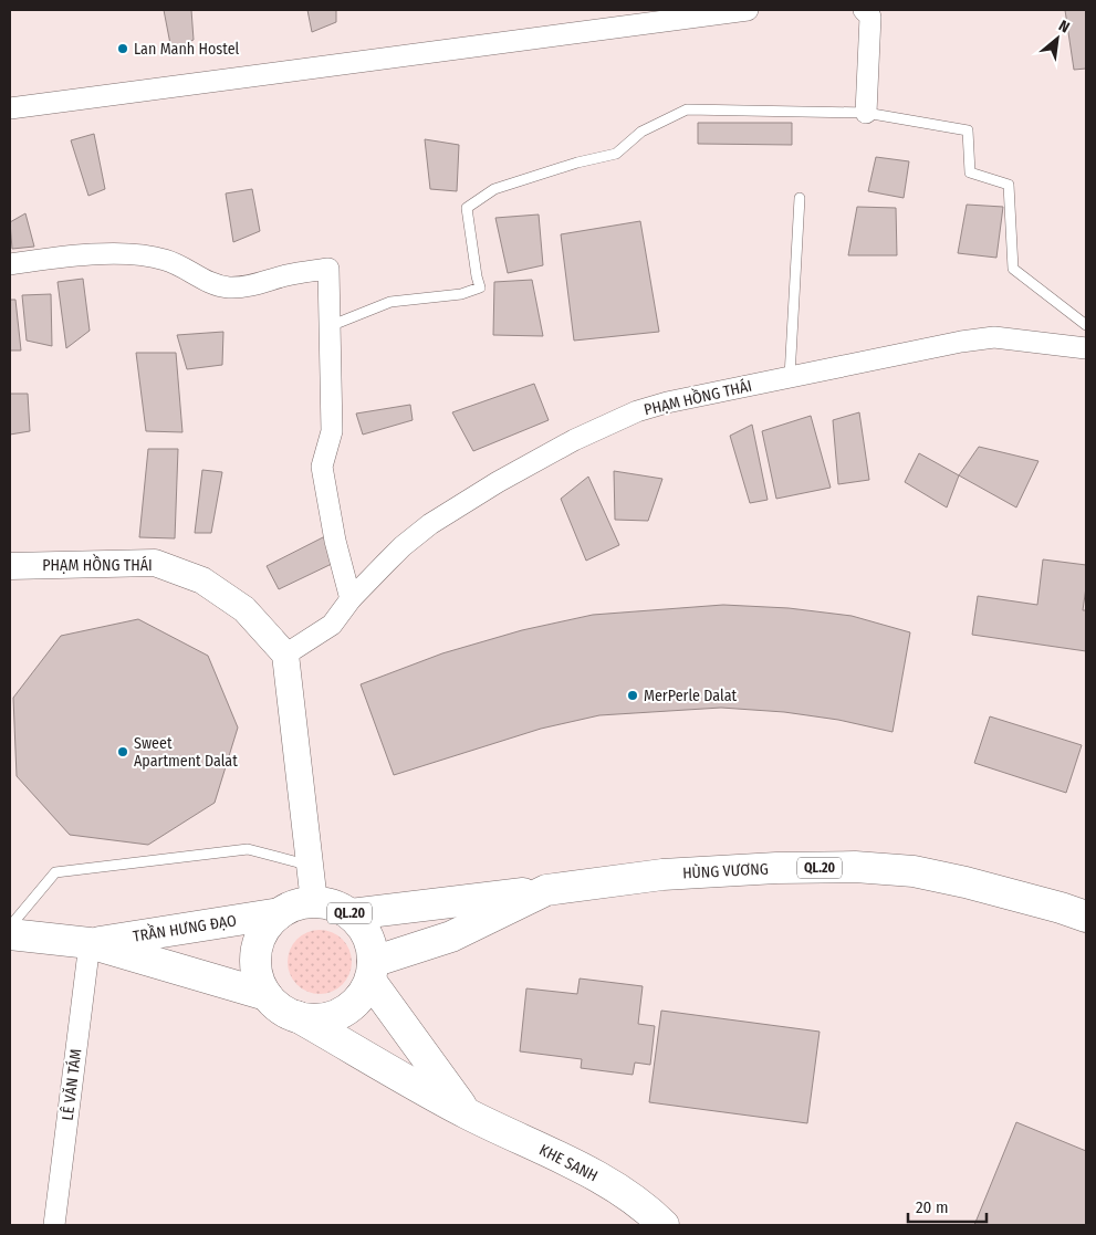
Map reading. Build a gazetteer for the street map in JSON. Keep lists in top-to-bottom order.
{
  "streets": {
    "main road": [
      "QL.20",
      "HÙNG VƯƠNG",
      "TRẦN HƯNG ĐẠO",
      "KHE SANH"
    ],
    "street": ["PHẠM HỒNG THÁI", "LÊ VĂN TÁM"]
  },
  "crossings": [
    ["QL.20", "HÙNG VƯƠNG"],
    ["QL.20", "TRẦN HƯNG ĐẠO"],
    ["QL.20", "KHE SANH"],
    ["HÙNG VƯƠNG", "TRẦN HƯNG ĐẠO"],
    ["HÙNG VƯƠNG", "KHE SANH"],
    ["TRẦN HƯNG ĐẠO", "LÊ VĂN TÁM"],
    ["TRẦN HƯNG ĐẠO", "KHE SANH"]
  ],
  "places": ["Lan Manh Hostel", "MerPerle Dalat", "Sweet Apartment Dalat"],
  "scale_bar": "20 m",
  "north": "top right"
}
